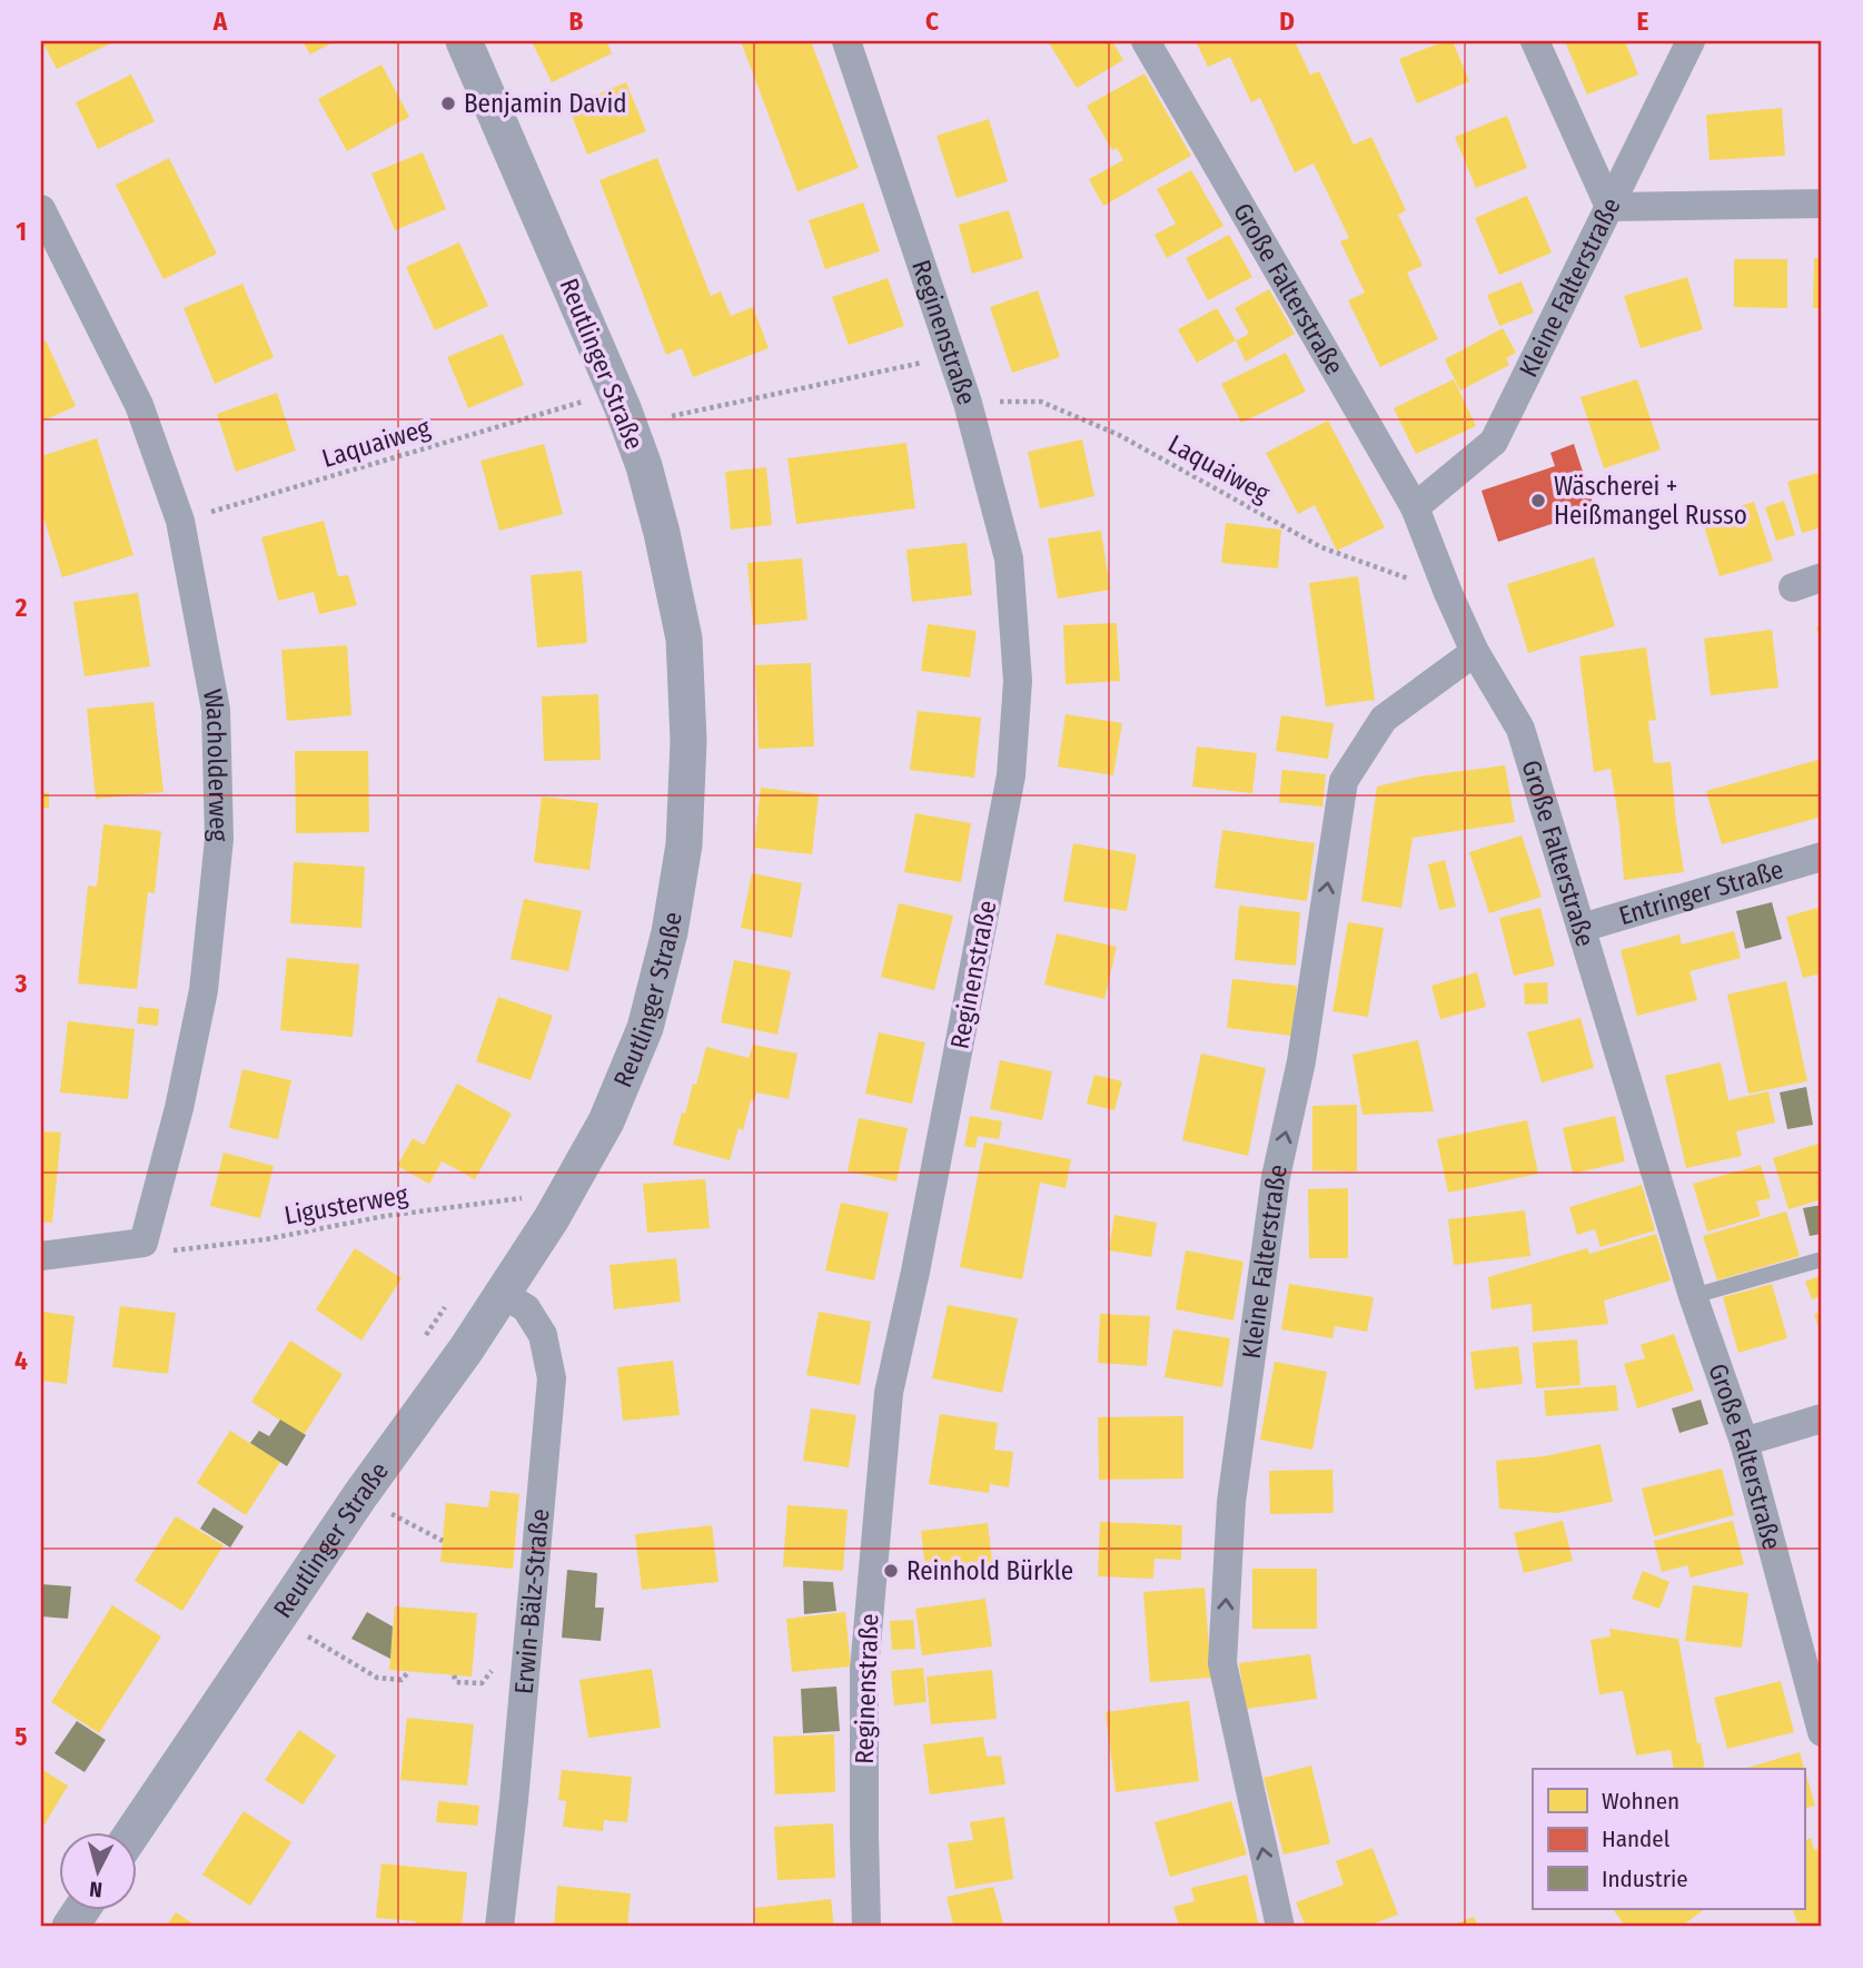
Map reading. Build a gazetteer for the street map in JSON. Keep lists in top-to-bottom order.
{
  "streets": {
    "street": [
      "Kleine Falterstraße",
      "Große Falterstraße",
      "Reginenstraße",
      "Reutlinger Straße",
      "Wacholderweg",
      "Entringer Straße",
      "Erwin-Bälz-Straße"
    ],
    "path": ["Laquaiweg", "Ligusterweg"]
  },
  "crossings": [
    ["Kleine Falterstraße", "Große Falterstraße"],
    ["Große Falterstraße", "Laquaiweg"],
    ["Große Falterstraße", "Entringer Straße"],
    ["Reginenstraße", "Laquaiweg"],
    ["Reutlinger Straße", "Ligusterweg"],
    ["Reutlinger Straße", "Erwin-Bälz-Straße"],
    ["Laquaiweg", "Wacholderweg"],
    ["Wacholderweg", "Ligusterweg"]
  ],
  "one_way": ["Kleine Falterstraße"],
  "places": ["Benjamin David", "Wäscherei + Heißmangel Russo", "Reinhold Bürkle"],
  "legend": ["Wohnen", "Handel", "Industrie"],
  "north": "bottom",
  "grid": {
    "columns": [
      "A",
      "B",
      "C",
      "D",
      "E"
    ],
    "rows": [
      "1",
      "2",
      "3",
      "4",
      "5"
    ]
  }
}
